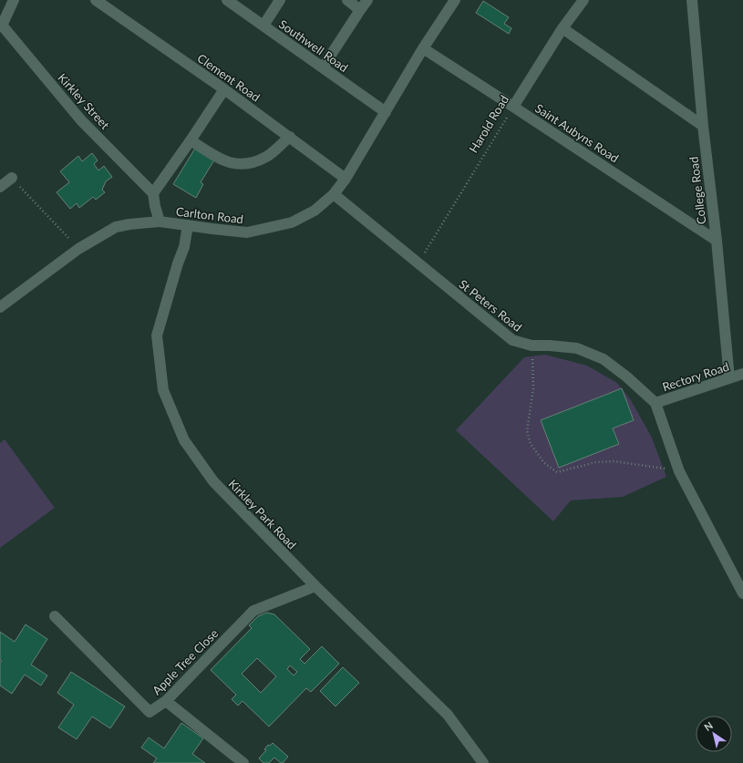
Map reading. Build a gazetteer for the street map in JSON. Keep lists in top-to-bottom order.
{
  "streets": {
    "street": [
      "Southwell Road",
      "Clement Road",
      "Kirkley Street",
      "Harold Road",
      "Saint Aubyns Road",
      "College Road",
      "Carlton Road",
      "St Peters Road",
      "Rectory Road",
      "Kirkley Park Road",
      "Apple Tree Close"
    ]
  },
  "crossings": [
    ["Southwell Road", "Carlton Road"],
    ["Clement Road", "Carlton Road"],
    ["Harold Road", "Saint Aubyns Road"],
    ["Harold Road", "St Peters Road"],
    ["Saint Aubyns Road", "College Road"],
    ["Saint Aubyns Road", "Carlton Road"],
    ["College Road", "Rectory Road"],
    ["Carlton Road", "St Peters Road"],
    ["Carlton Road", "Kirkley Park Road"],
    ["St Peters Road", "Rectory Road"],
    ["Kirkley Park Road", "Apple Tree Close"]
  ],
  "north": "top left"
}
